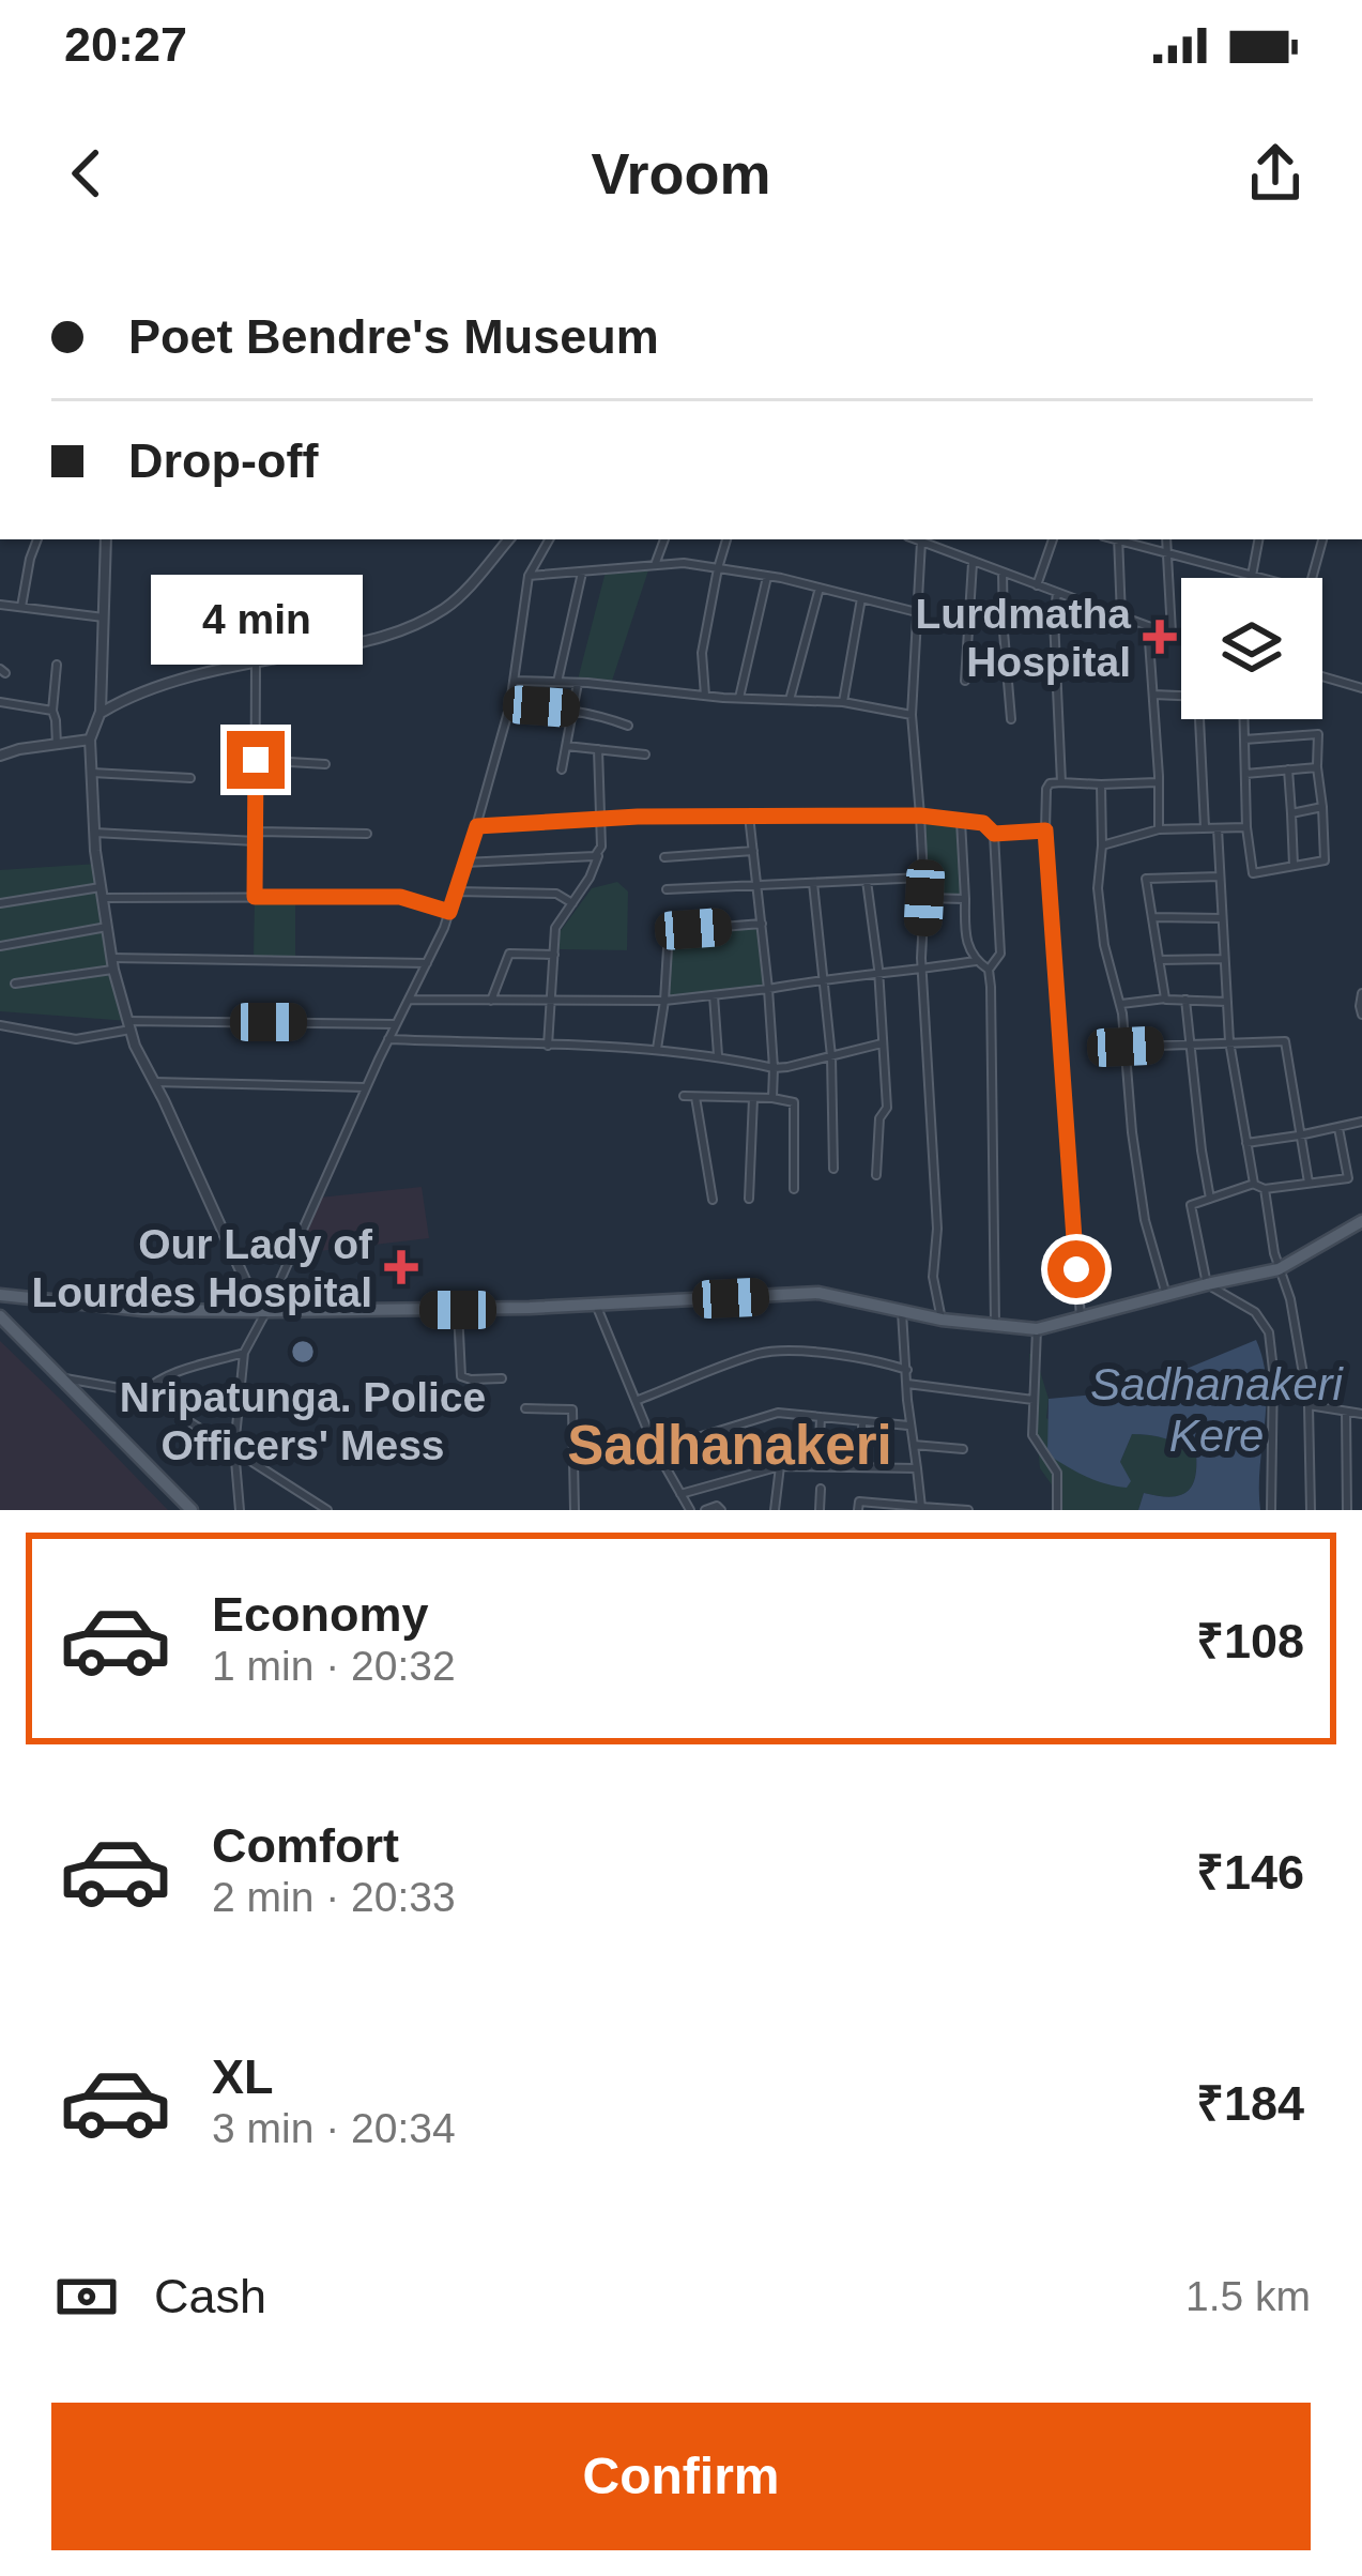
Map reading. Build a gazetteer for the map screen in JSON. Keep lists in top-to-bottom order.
{
  "districts": ["Sadhanakeri"],
  "water": ["Sadhanakeri Kere"],
  "places": {
    "health": ["Lurdmatha Hospital", "Our Lady of Lourdes Hospital"],
    "other": ["Nripatunga. Police Officers' Mess"]
  },
  "page": {
    "status": "20:27",
    "header": "Vroom",
    "banner": ["Poet Bendre's Museum", "Drop-off"],
    "bubble": "4 min",
    "list": [
      {
        "name": "Economy",
        "note": "1 min · 20:32",
        "value": "₹108"
      },
      {
        "name": "Comfort",
        "note": "2 min · 20:33",
        "value": "₹146"
      },
      {
        "name": "XL",
        "note": "3 min · 20:34",
        "value": "₹184"
      }
    ],
    "pay": ["Cash", "1.5 km"],
    "buttons": "Confirm"
  }
}
